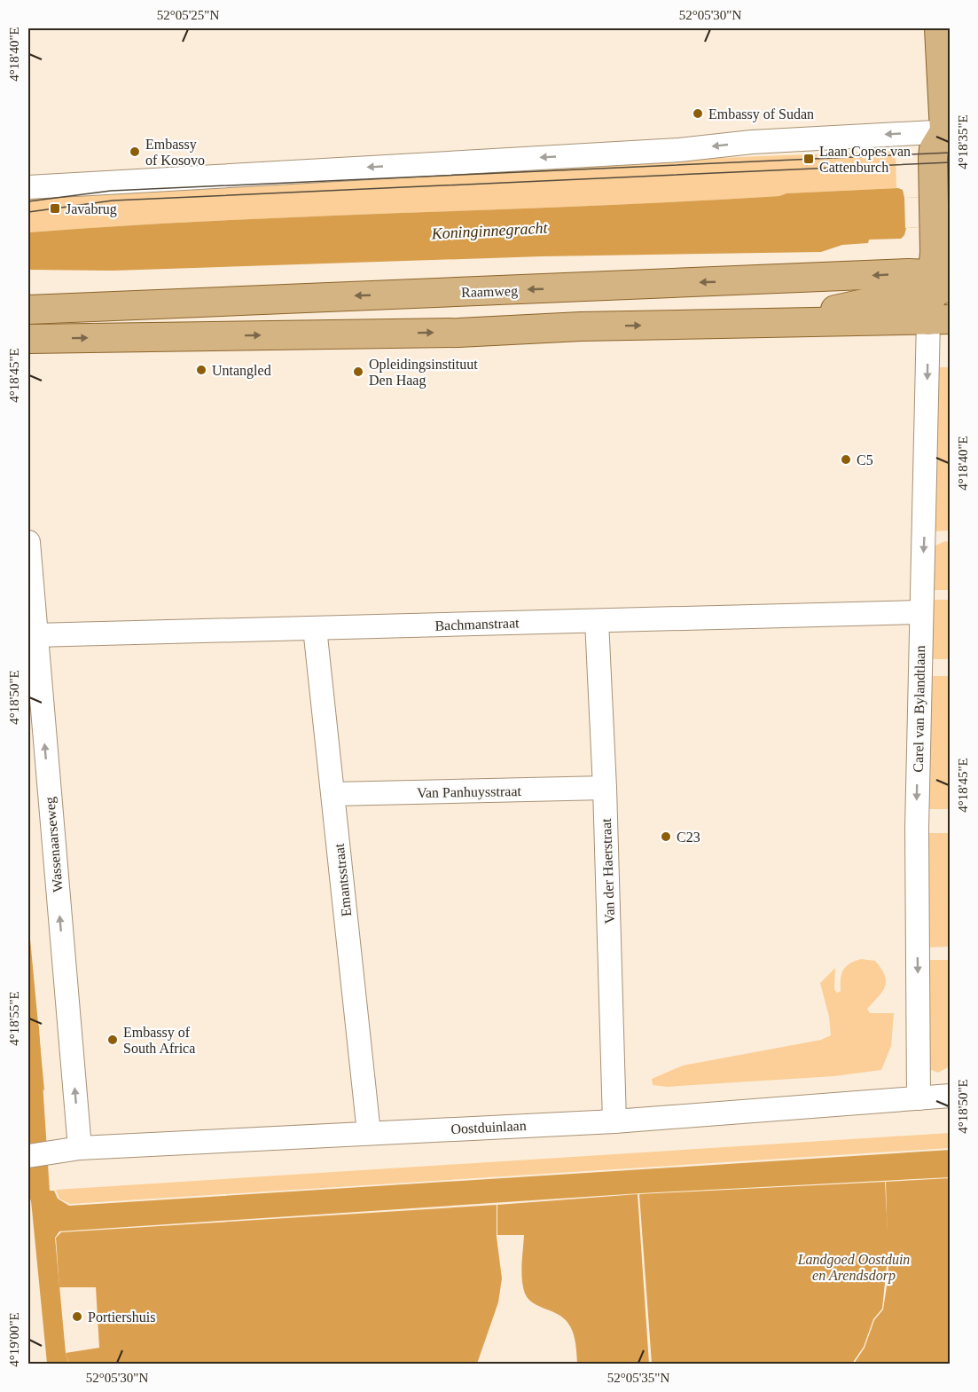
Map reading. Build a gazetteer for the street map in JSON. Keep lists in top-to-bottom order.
{
  "streets": {
    "main road": ["Raamweg"],
    "street": [
      "Bachmanstraat",
      "Carel van Bylandtlaan",
      "Van Panhuysstraat",
      "Wassenaarseweg",
      "Van der Haerstraat",
      "Emantsstraat",
      "Oostduinlaan"
    ]
  },
  "crossings": [
    ["Raamweg", "Carel van Bylandtlaan"],
    ["Bachmanstraat", "Carel van Bylandtlaan"],
    ["Bachmanstraat", "Wassenaarseweg"],
    ["Bachmanstraat", "Van der Haerstraat"],
    ["Bachmanstraat", "Emantsstraat"],
    ["Carel van Bylandtlaan", "Oostduinlaan"],
    ["Van Panhuysstraat", "Van der Haerstraat"],
    ["Van Panhuysstraat", "Emantsstraat"],
    ["Wassenaarseweg", "Oostduinlaan"],
    ["Van der Haerstraat", "Oostduinlaan"],
    ["Emantsstraat", "Oostduinlaan"]
  ],
  "one_way": ["Carel van Bylandtlaan", "Wassenaarseweg"],
  "water": ["Koninginnegracht"],
  "parks": ["Landgoed Oostduin en Arendsdorp"],
  "places": {
    "other": [
      "Embassy of Sudan",
      "Embassy of Kosovo",
      "Untangled",
      "Opleidingsinstituut Den Haag",
      "C5",
      "C23",
      "Embassy of South Africa",
      "Portiershuis"
    ],
    "transit": ["Laan Copes van Cattenburch", "Javabrug"]
  },
  "coordinates": [
    "52°05'25\"N",
    "52°05'30\"N",
    "4°18'40\"E",
    "4°18'35\"E",
    "4°18'45\"E",
    "4°18'50\"E",
    "4°18'55\"E",
    "4°19'00\"E",
    "52°05'35\"N"
  ]
}
